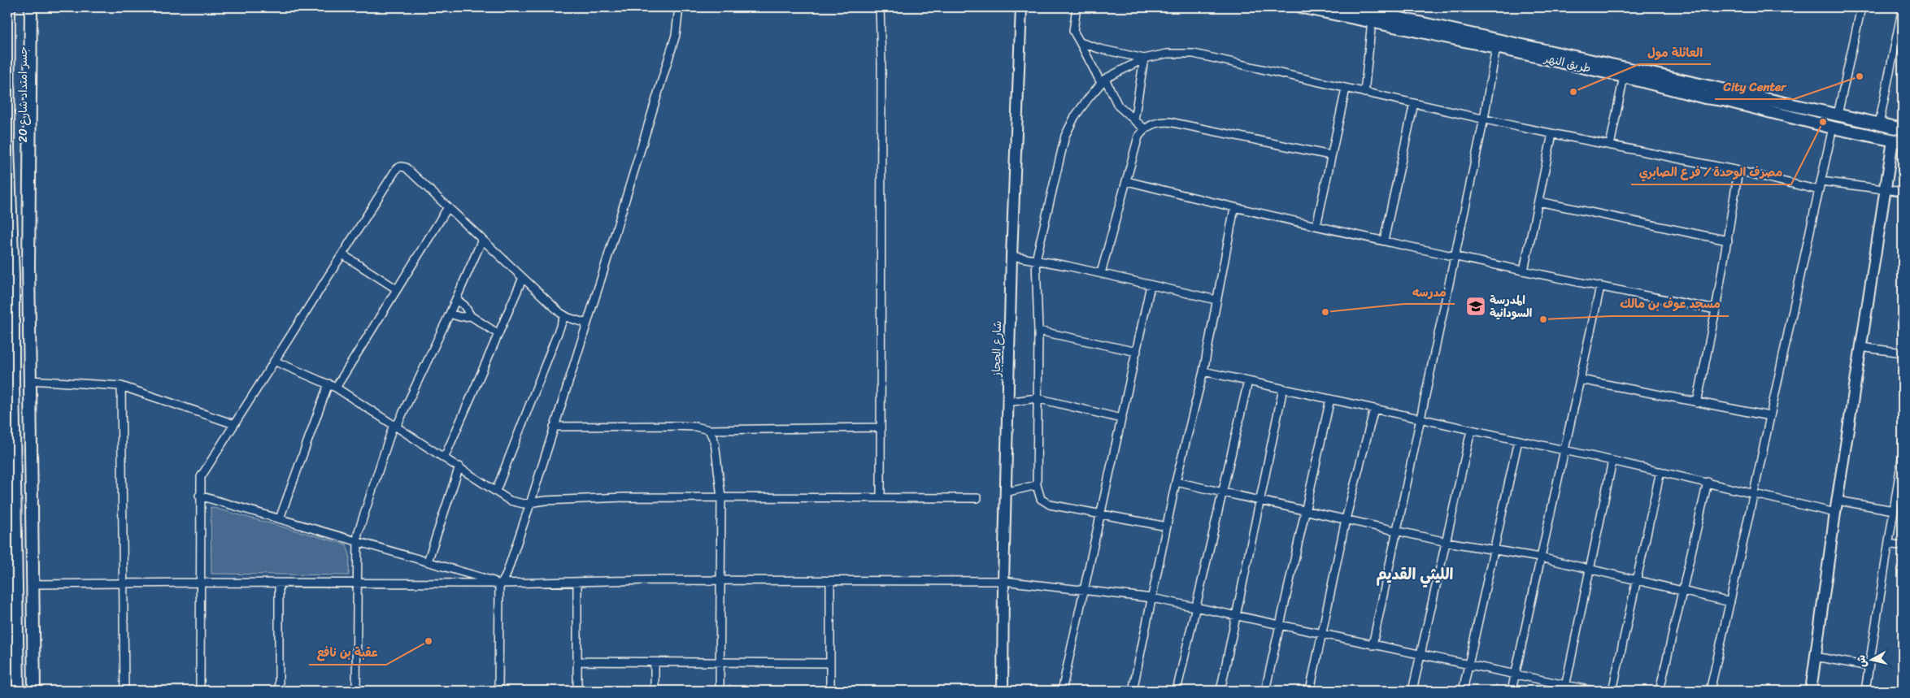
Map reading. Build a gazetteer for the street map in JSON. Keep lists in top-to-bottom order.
{
  "streets": {
    "main road": ["طريق النهر", "جسر امتداد شارع 20", "شارع الحجاز"]
  },
  "districts": ["الليثي القديم"],
  "places": {
    "other": [
      "City Center",
      "العائلة مول",
      "مصرف الوحدة / فرع الصابري",
      "مدرسه",
      "مسجد عوف بن مالك",
      "عقبة بن نافع"
    ],
    "school or university": ["المدرسة السودانية"]
  },
  "north": "left"
}
